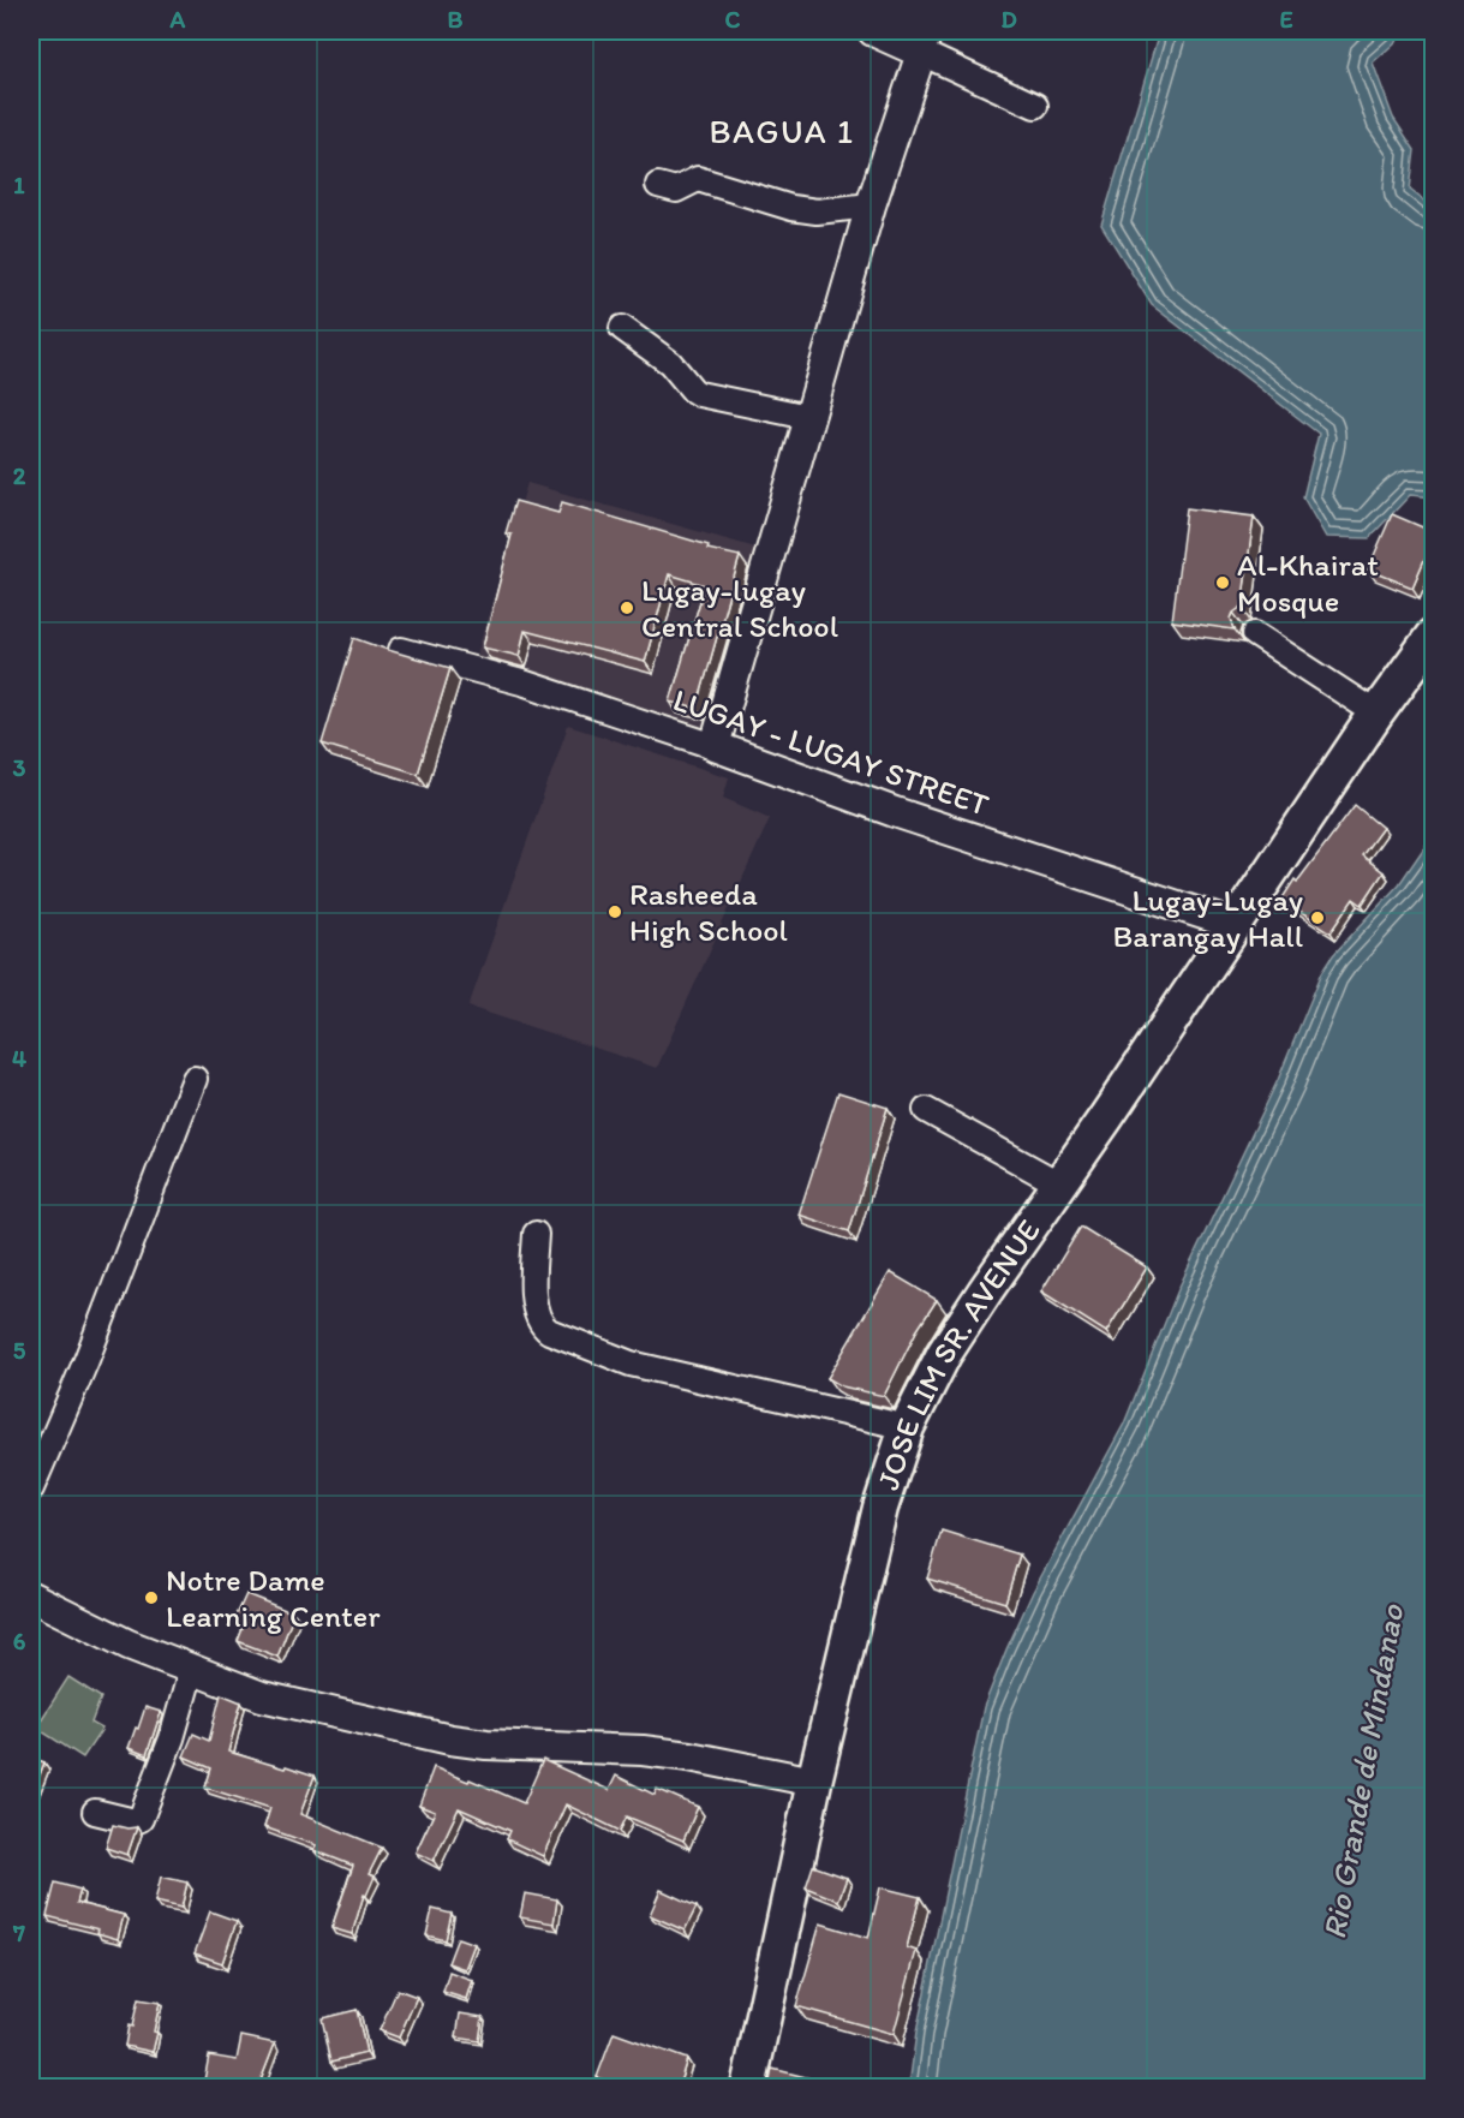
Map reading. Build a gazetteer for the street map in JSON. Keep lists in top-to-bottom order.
{
  "streets": {
    "main road": ["JOSE LIM SR. AVENUE"],
    "street": ["LUGAY - LUGAY STREET"]
  },
  "crossings": [
    ["LUGAY - LUGAY STREET", "JOSE LIM SR. AVENUE"]
  ],
  "districts": ["BAGUA 1"],
  "water": ["Rio Grande de Mindanao"],
  "places": [
    "Al-Khairat Mosque",
    "Lugay-lugay Central School",
    "Rasheeda High School",
    "Lugay-Lugay Barangay Hall",
    "Notre Dame Learning Center"
  ],
  "grid": {
    "columns": [
      "A",
      "B",
      "C",
      "D",
      "E"
    ],
    "rows": [
      "1",
      "2",
      "3",
      "4",
      "5",
      "6",
      "7"
    ]
  }
}
